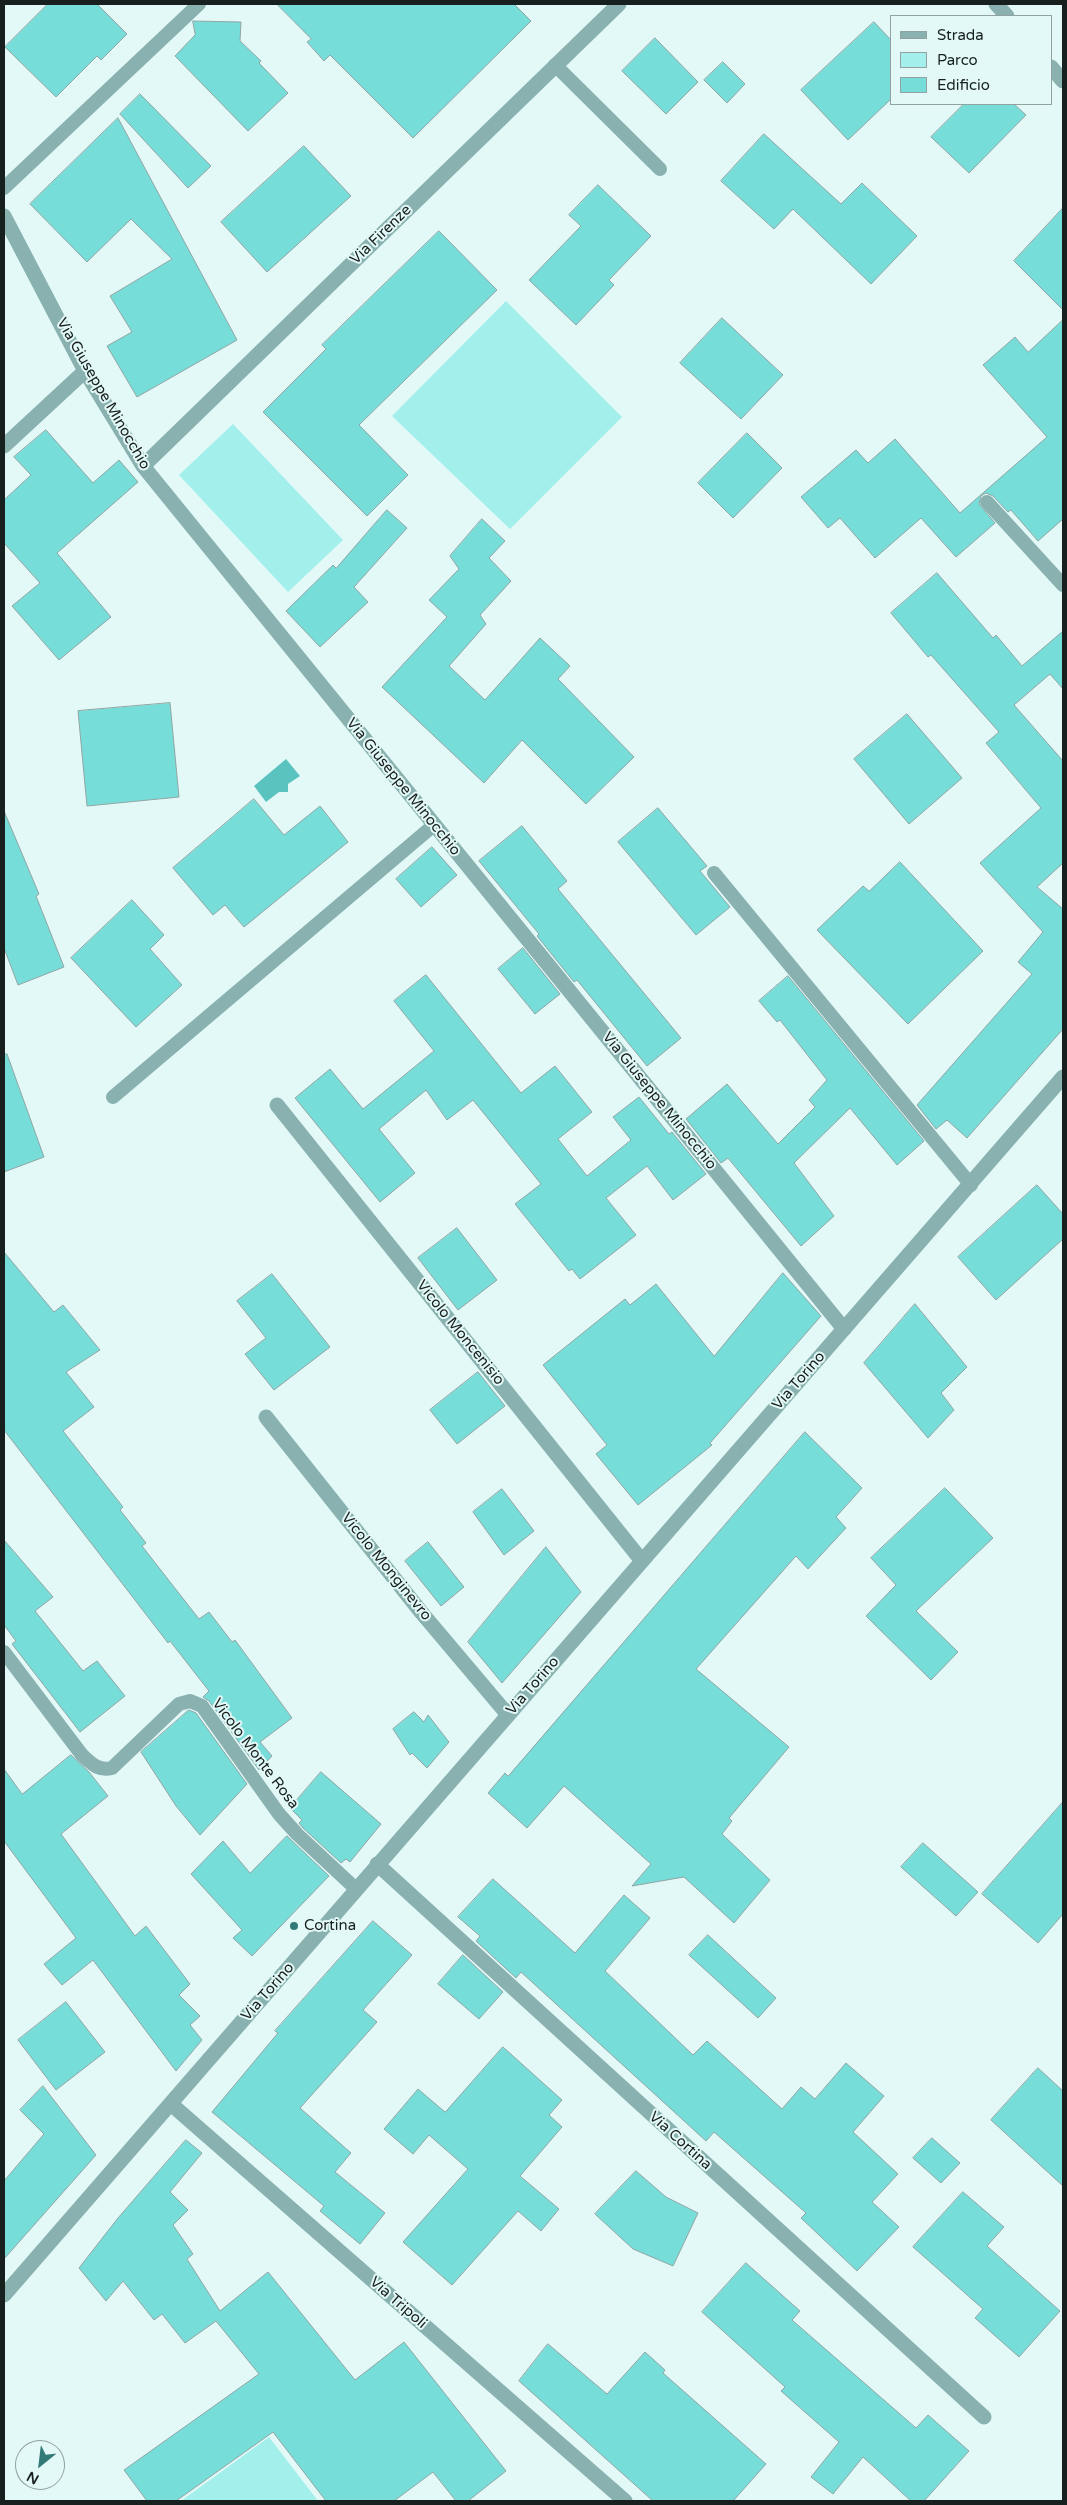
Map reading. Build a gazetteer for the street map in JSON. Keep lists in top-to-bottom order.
{
  "streets": {
    "street": [
      "Via Firenze",
      "Via Giuseppe Minocchio",
      "Vicolo Moncenisio",
      "Via Torino",
      "Vicolo Monginevro",
      "Via Cortina",
      "Via Tripoli"
    ],
    "lane": ["Vicolo Monte Rosa"]
  },
  "crossings": [
    ["Via Firenze", "Via Giuseppe Minocchio"],
    ["Via Giuseppe Minocchio", "Via Torino"],
    ["Vicolo Moncenisio", "Via Torino"],
    ["Via Torino", "Vicolo Monginevro"],
    ["Via Torino", "Vicolo Monte Rosa"],
    ["Via Torino", "Via Cortina"],
    ["Via Torino", "Via Tripoli"]
  ],
  "places": ["Cortina"],
  "legend": ["Strada", "Parco", "Edificio"],
  "north": "bottom left"
}
